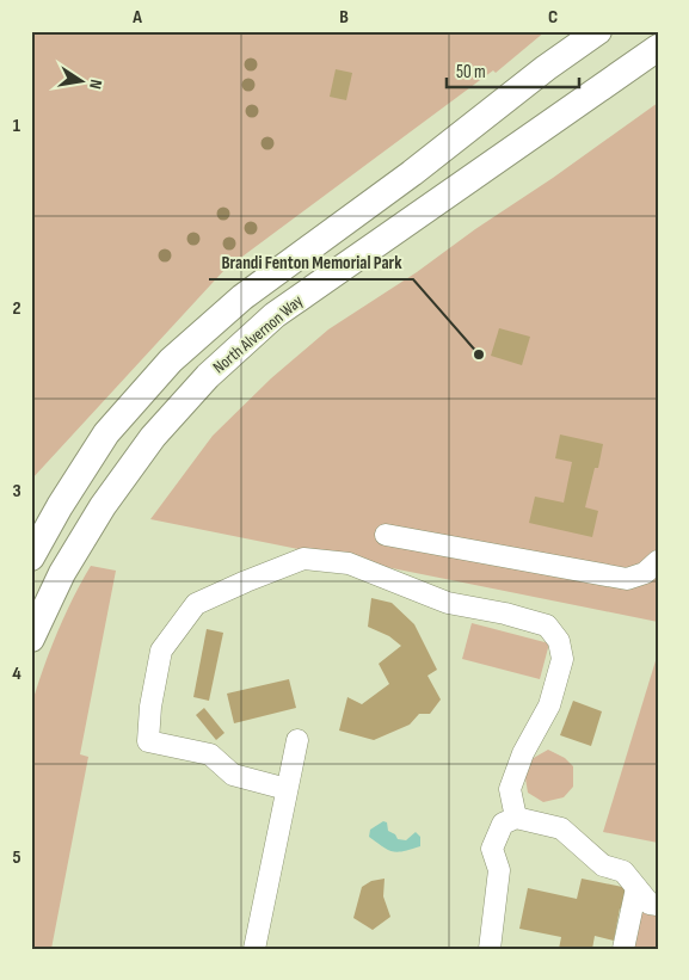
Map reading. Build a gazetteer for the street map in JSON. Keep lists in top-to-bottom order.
{
  "streets": {
    "main road": ["North Alvernon Way"]
  },
  "places": ["Brandi Fenton Memorial Park"],
  "scale_bar": "50 m",
  "north": "right",
  "grid": {
    "columns": ["A", "B", "C"],
    "rows": [
      "1",
      "2",
      "3",
      "4",
      "5"
    ]
  }
}
